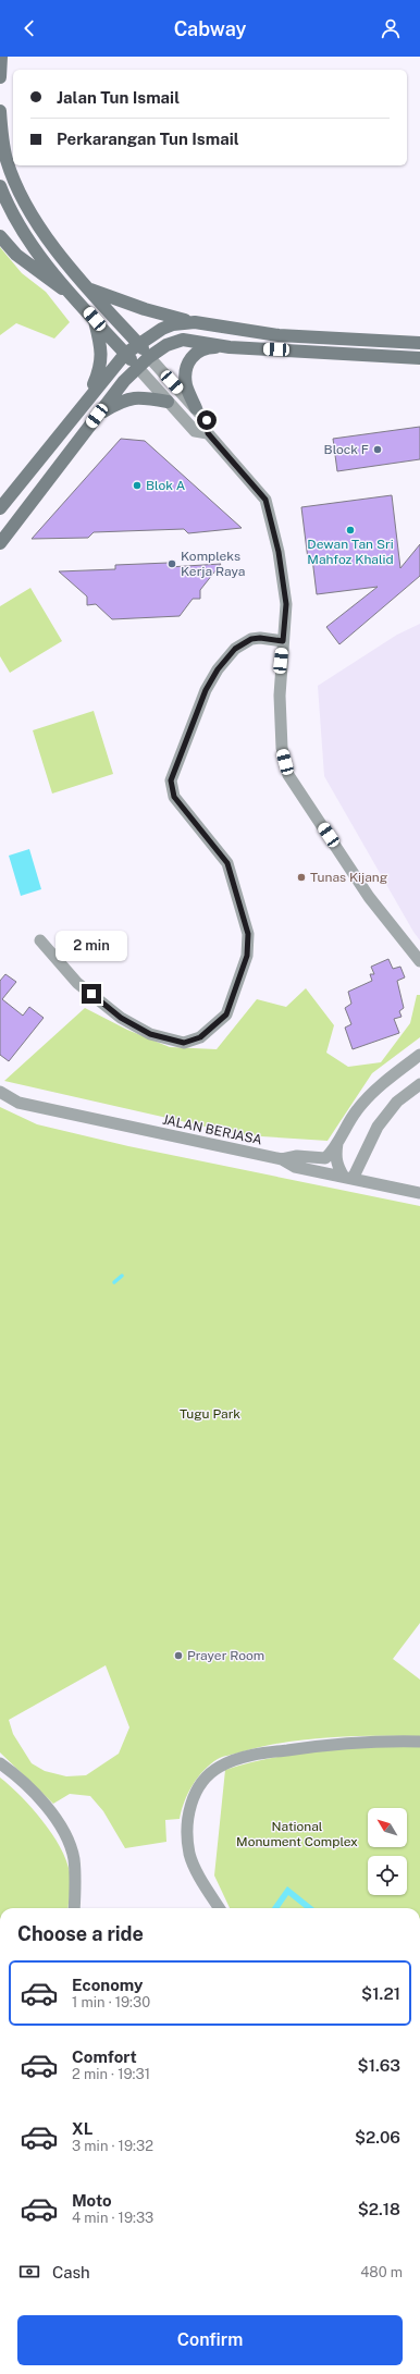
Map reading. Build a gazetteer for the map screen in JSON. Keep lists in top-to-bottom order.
{
  "streets": {
    "street": ["JALAN BERJASA"]
  },
  "parks": ["Tugu Park", "National Monument Complex"],
  "places": [
    "Block F",
    "Blok A",
    "Dewan Tan Sri Mahfoz Khalid",
    "Kompleks Kerja Raya",
    "Tunas Kijang",
    "Prayer Room"
  ],
  "north": "top left",
  "page": {
    "header": "Cabway",
    "banner": ["Jalan Tun Ismail", "Perkarangan Tun Ismail"],
    "bubble": "2 min",
    "heading": "Choose a ride",
    "list": [
      {
        "name": "Economy",
        "note": "1 min · 19:30",
        "value": "$1.21"
      },
      {
        "name": "Comfort",
        "note": "2 min · 19:31",
        "value": "$1.63"
      },
      {
        "name": "XL",
        "note": "3 min · 19:32",
        "value": "$2.06"
      },
      {
        "name": "Moto",
        "note": "4 min · 19:33",
        "value": "$2.18"
      }
    ],
    "pay": ["Cash", "480 m"],
    "buttons": "Confirm"
  }
}
